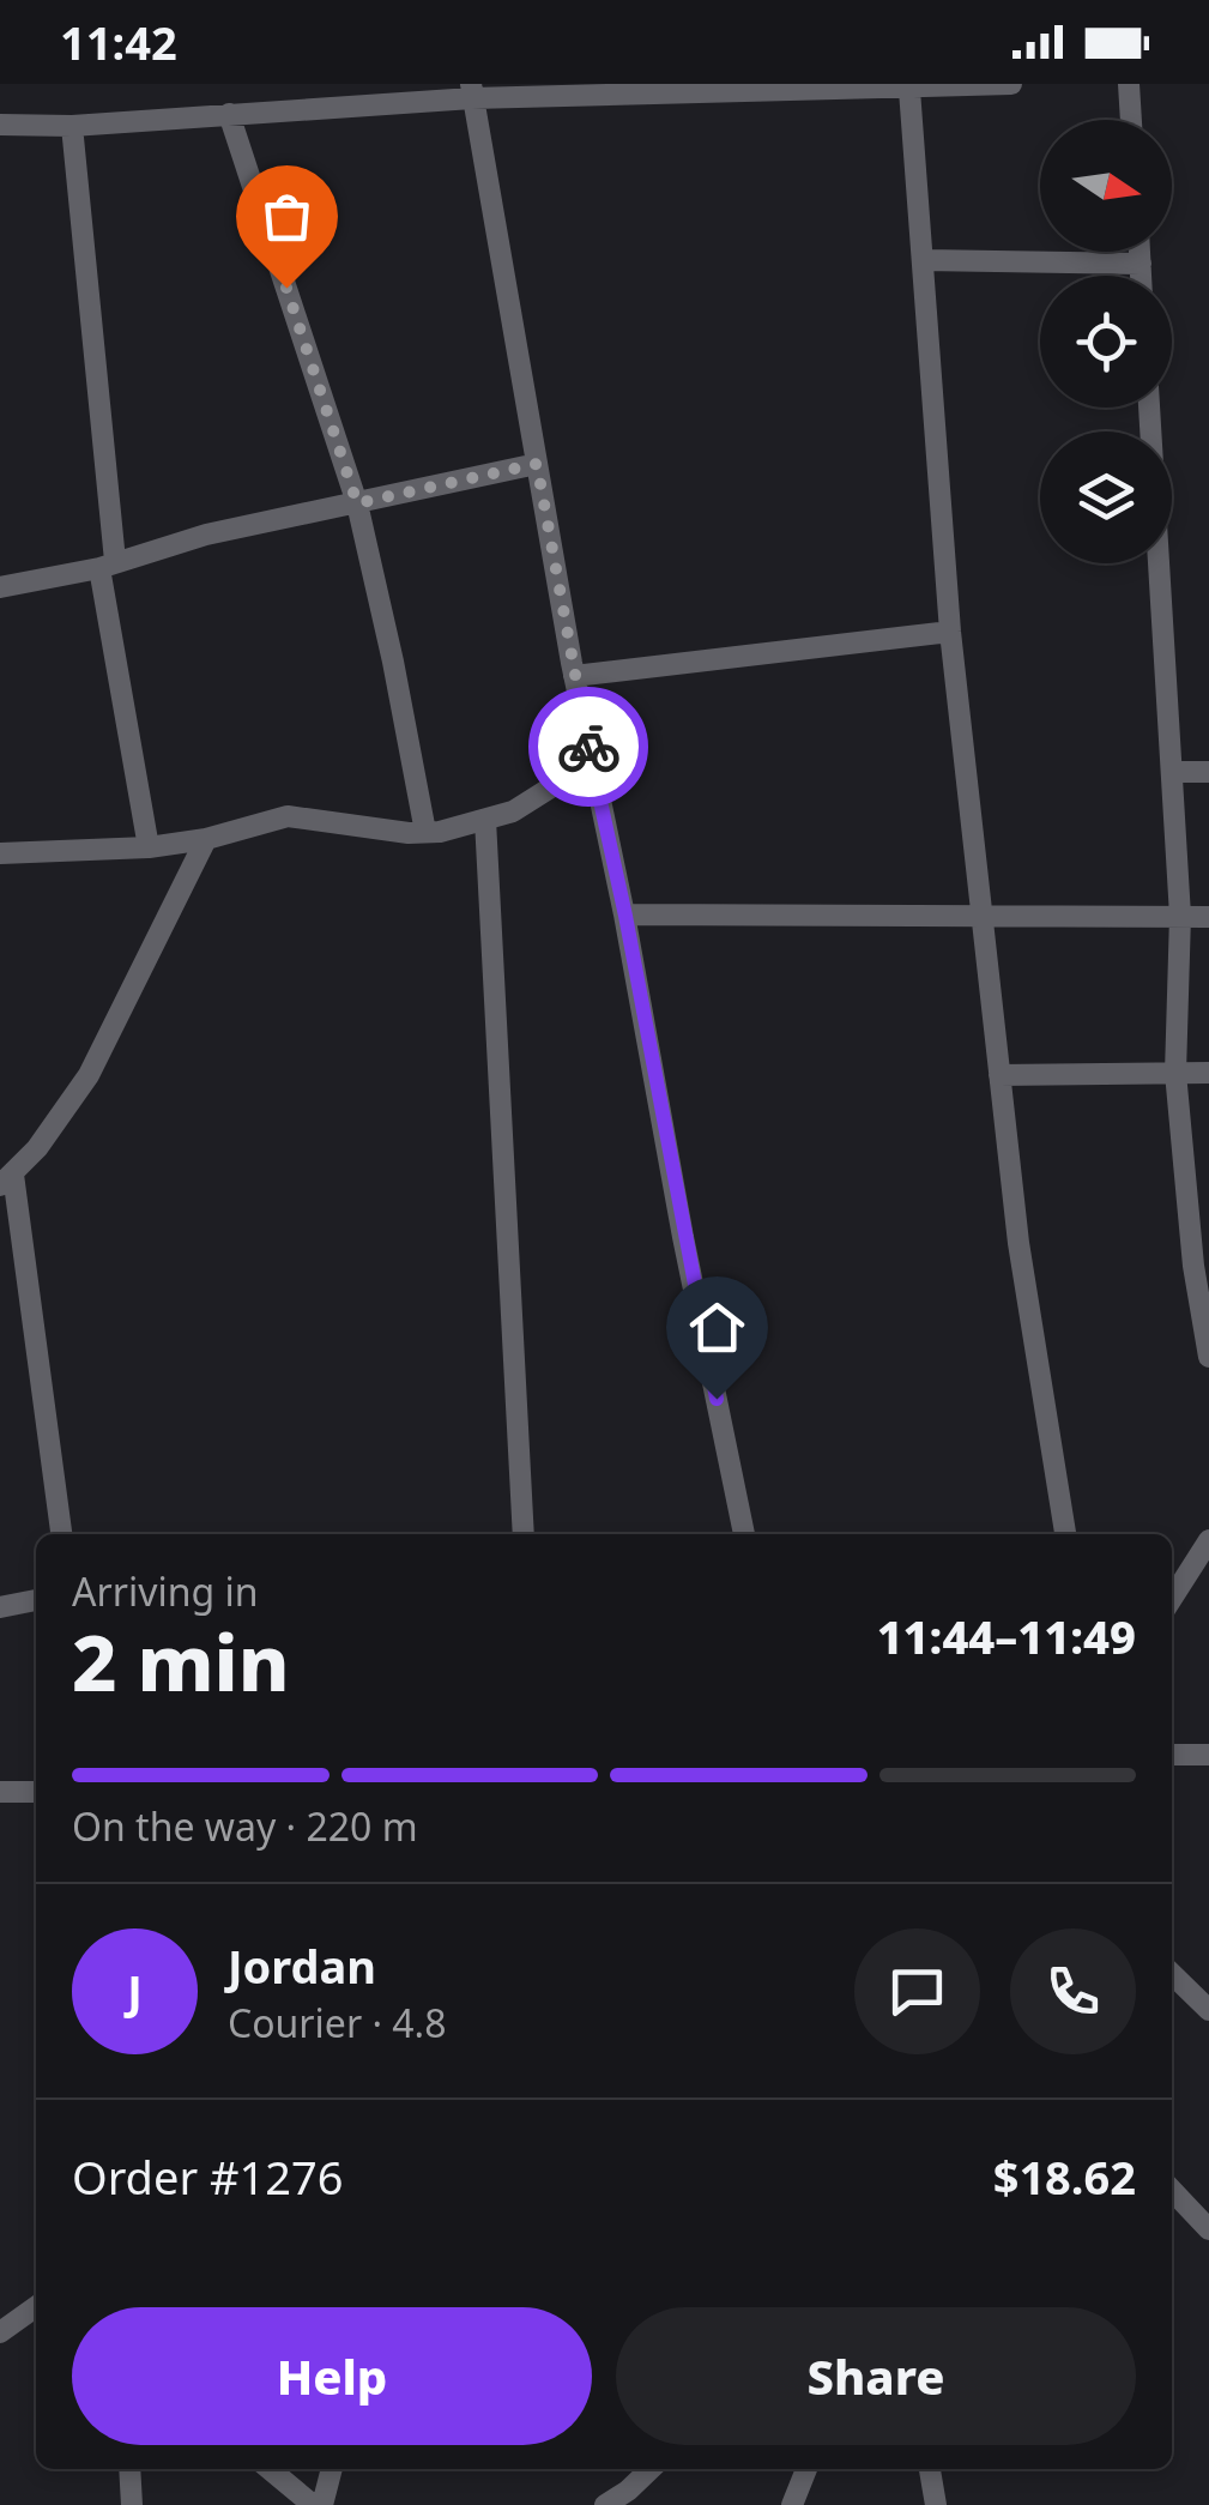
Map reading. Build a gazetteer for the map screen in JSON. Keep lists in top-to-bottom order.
{
  "north": "right",
  "page": {
    "status": "11:42",
    "heading": ["2 min", "Arriving in", "11:44–11:49"],
    "panel": [
      "Jordan",
      "Courier · 4.8",
      "Order #1276",
      "$18.62"
    ],
    "bar": "On the way · 220 m",
    "round": "J",
    "buttons": ["Help", "Share"]
  }
}
